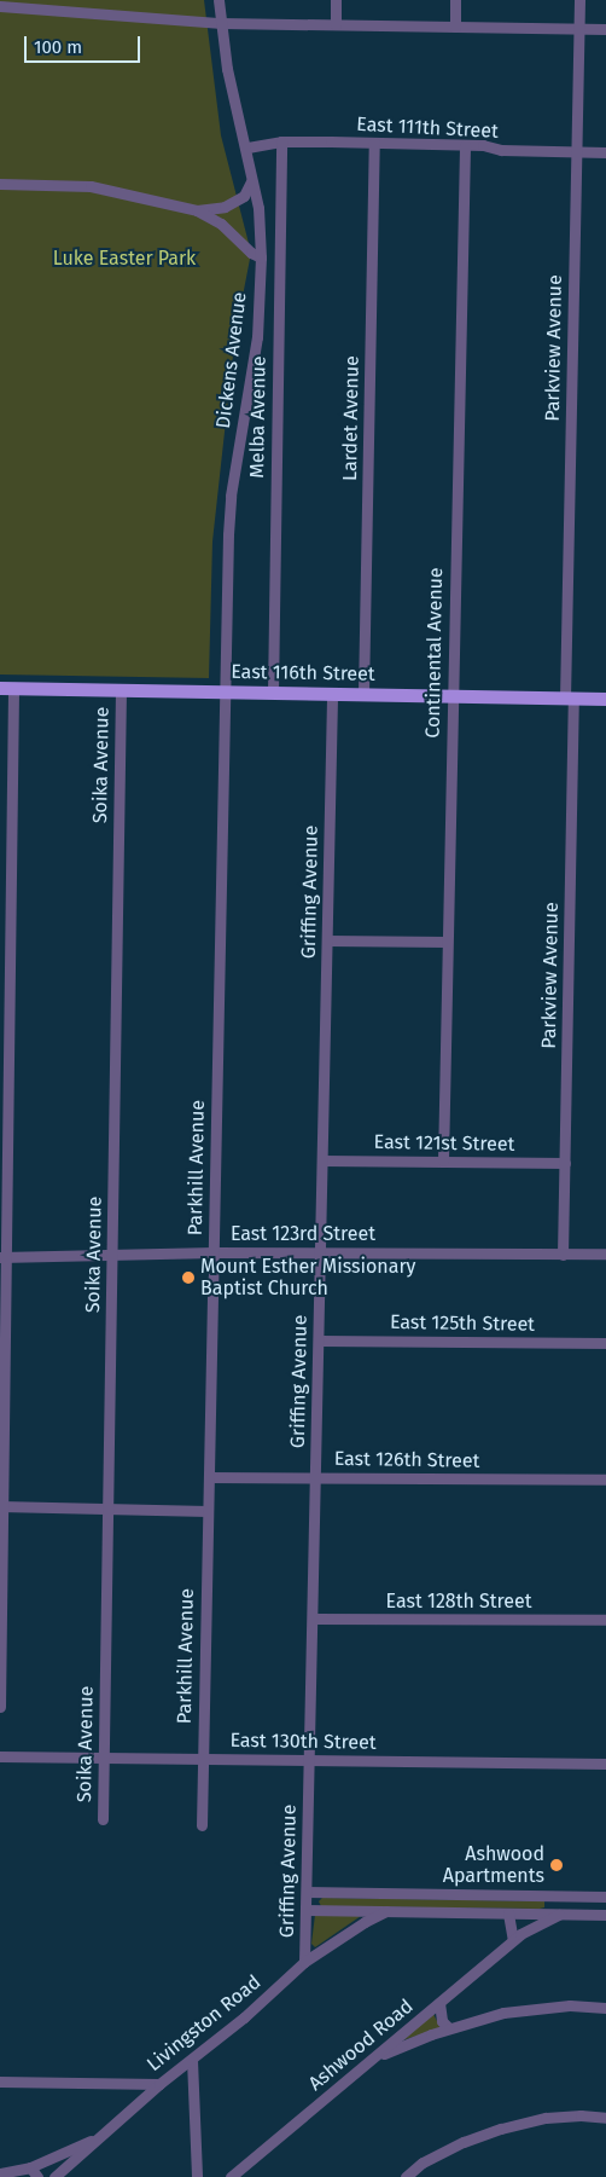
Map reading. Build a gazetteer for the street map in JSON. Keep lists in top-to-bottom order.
{
  "streets": {
    "main road": ["East 116th Street"],
    "street": [
      "East 111th Street",
      "Parkview Avenue",
      "Dickens Avenue",
      "Melba Avenue",
      "Lardet Avenue",
      "Continental Avenue",
      "Soika Avenue",
      "Griffing Avenue",
      "East 121st Street",
      "Parkhill Avenue",
      "East 123rd Street",
      "East 125th Street",
      "East 126th Street",
      "East 128th Street",
      "East 130th Street",
      "Livingston Road",
      "Ashwood Road"
    ]
  },
  "crossings": [
    ["East 111th Street", "Parkview Avenue"],
    ["East 111th Street", "Dickens Avenue"],
    ["East 111th Street", "Melba Avenue"],
    ["East 111th Street", "Lardet Avenue"],
    ["East 111th Street", "Continental Avenue"],
    ["Parkview Avenue", "East 116th Street"],
    ["Parkview Avenue", "East 121st Street"],
    ["Parkview Avenue", "East 123rd Street"],
    ["Dickens Avenue", "East 116th Street"],
    ["Dickens Avenue", "Parkhill Avenue"],
    ["Melba Avenue", "East 116th Street"],
    ["Lardet Avenue", "East 116th Street"],
    ["Continental Avenue", "East 116th Street"],
    ["Continental Avenue", "East 121st Street"],
    ["East 116th Street", "Soika Avenue"],
    ["East 116th Street", "Griffing Avenue"],
    ["East 116th Street", "Parkhill Avenue"],
    ["Soika Avenue", "East 123rd Street"],
    ["Soika Avenue", "East 130th Street"],
    ["Griffing Avenue", "East 121st Street"],
    ["Griffing Avenue", "East 123rd Street"],
    ["Griffing Avenue", "East 125th Street"],
    ["Griffing Avenue", "East 126th Street"],
    ["Griffing Avenue", "East 128th Street"],
    ["Griffing Avenue", "East 130th Street"],
    ["Griffing Avenue", "Livingston Road"],
    ["Parkhill Avenue", "East 123rd Street"],
    ["Parkhill Avenue", "East 126th Street"],
    ["Parkhill Avenue", "East 130th Street"]
  ],
  "parks": ["Luke Easter Park"],
  "places": ["Mount Esther Missionary Baptist Church", "Ashwood Apartments"],
  "scale_bar": "100 m"
}
